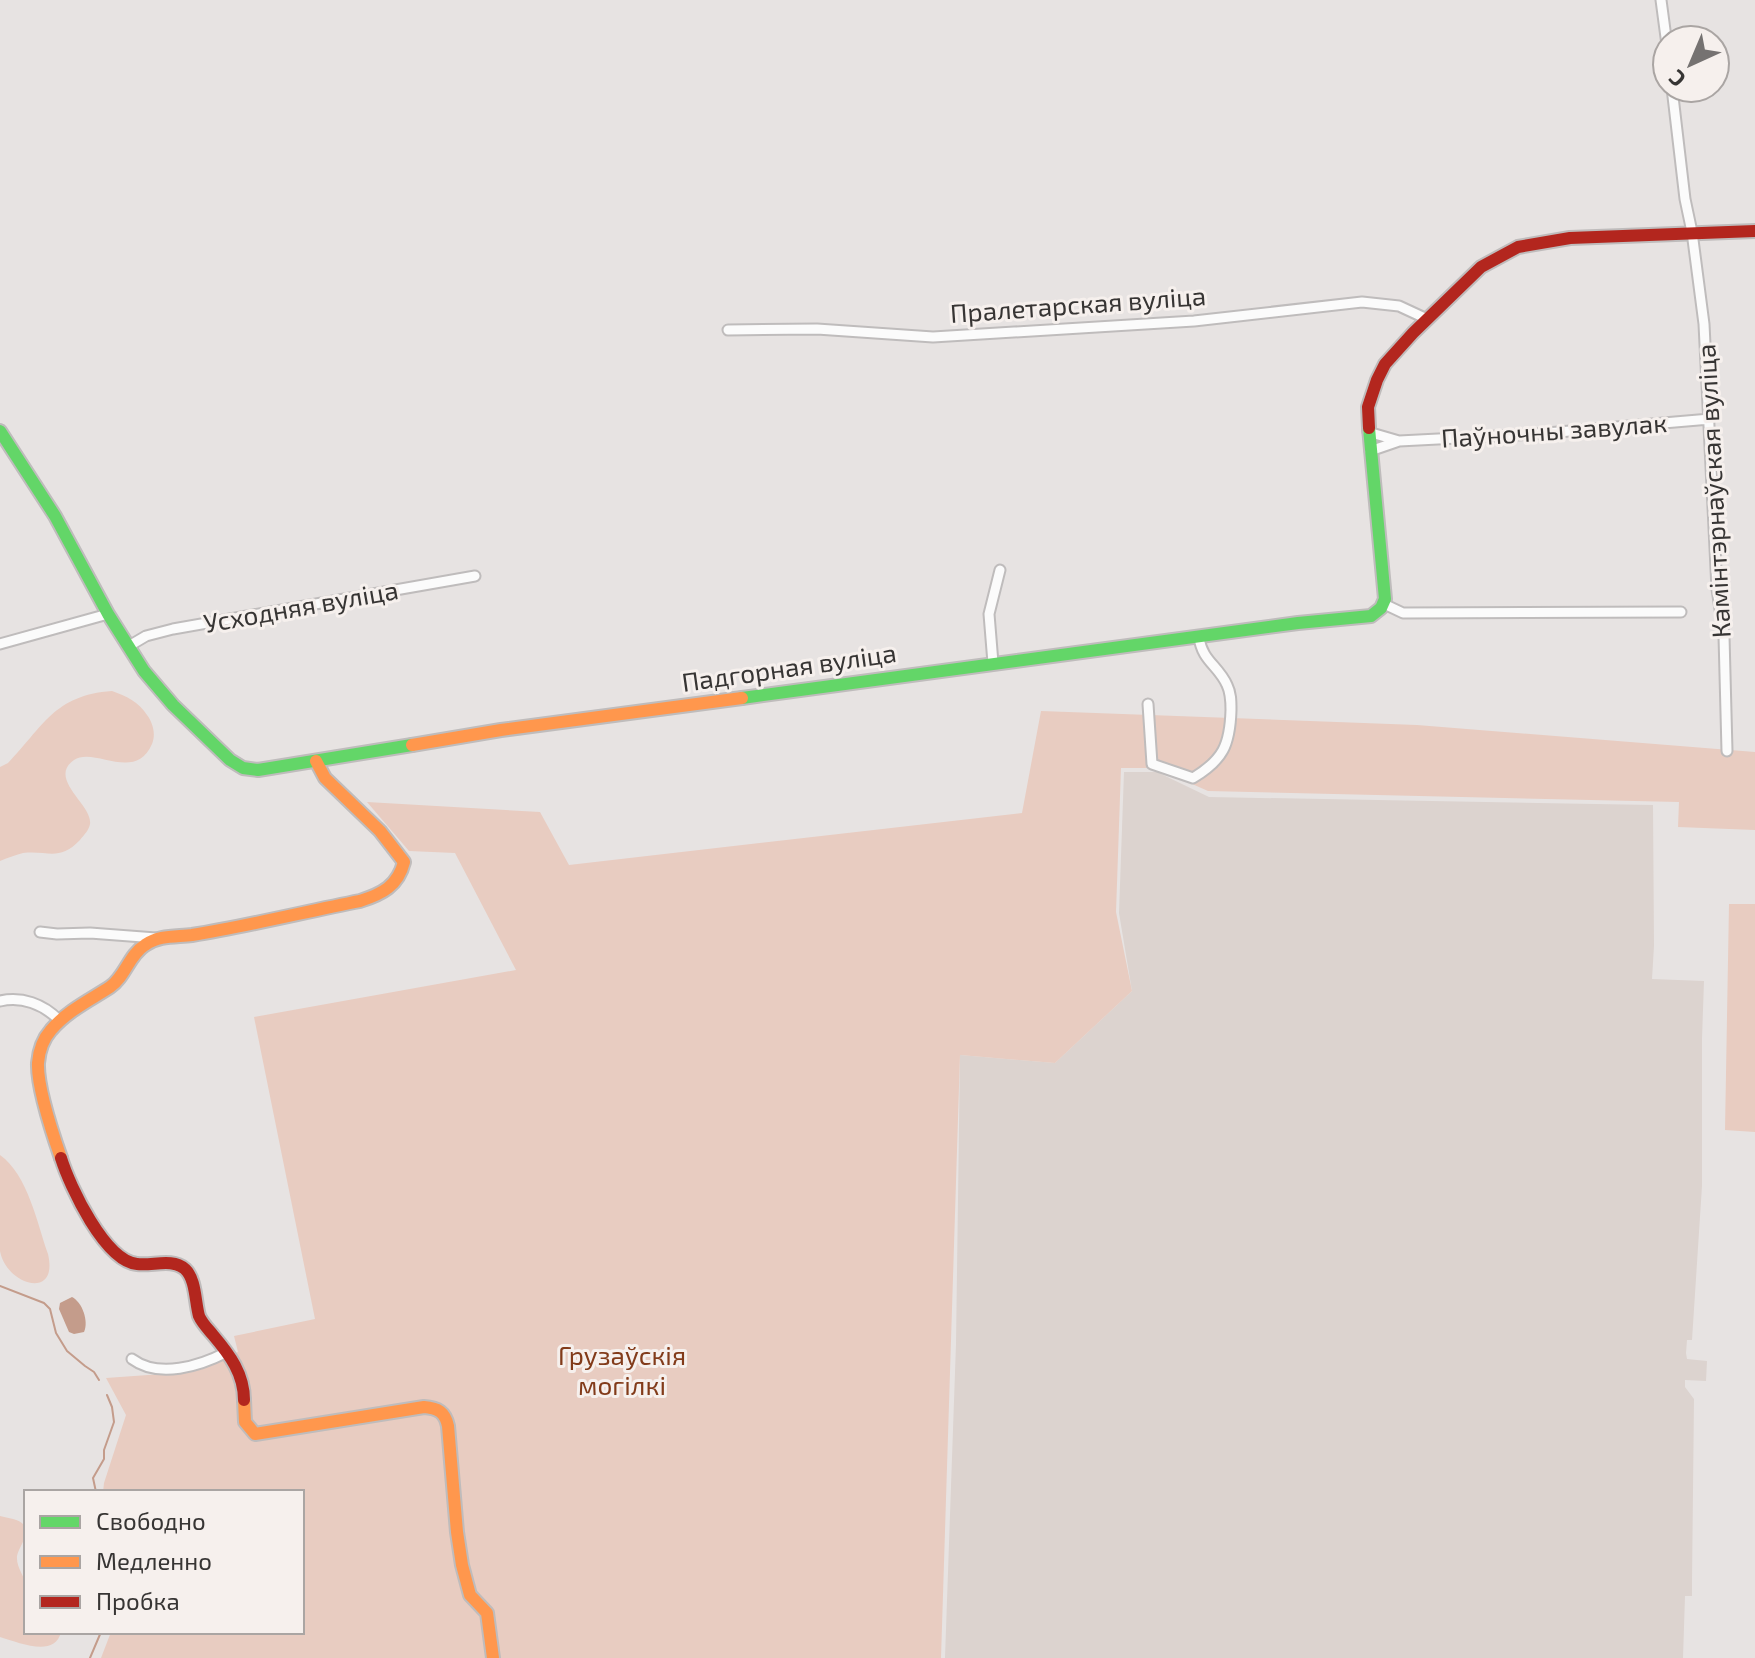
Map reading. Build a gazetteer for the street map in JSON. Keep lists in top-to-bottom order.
{
  "streets": {
    "street": [
      "Пралетарская вуліца",
      "Паўночны завулак",
      "Камінтэрнаўская вуліца",
      "Усходняя вуліца",
      "Падгорная вуліца"
    ]
  },
  "crossings": [
    ["Паўночны завулак", "Камінтэрнаўская вуліца"],
    ["Усходняя вуліца", "Падгорная вуліца"]
  ],
  "parks": ["Грузаўскія могілкі"],
  "legend": ["Свободно", "Медленно", "Пробка"],
  "north": "bottom left"
}
